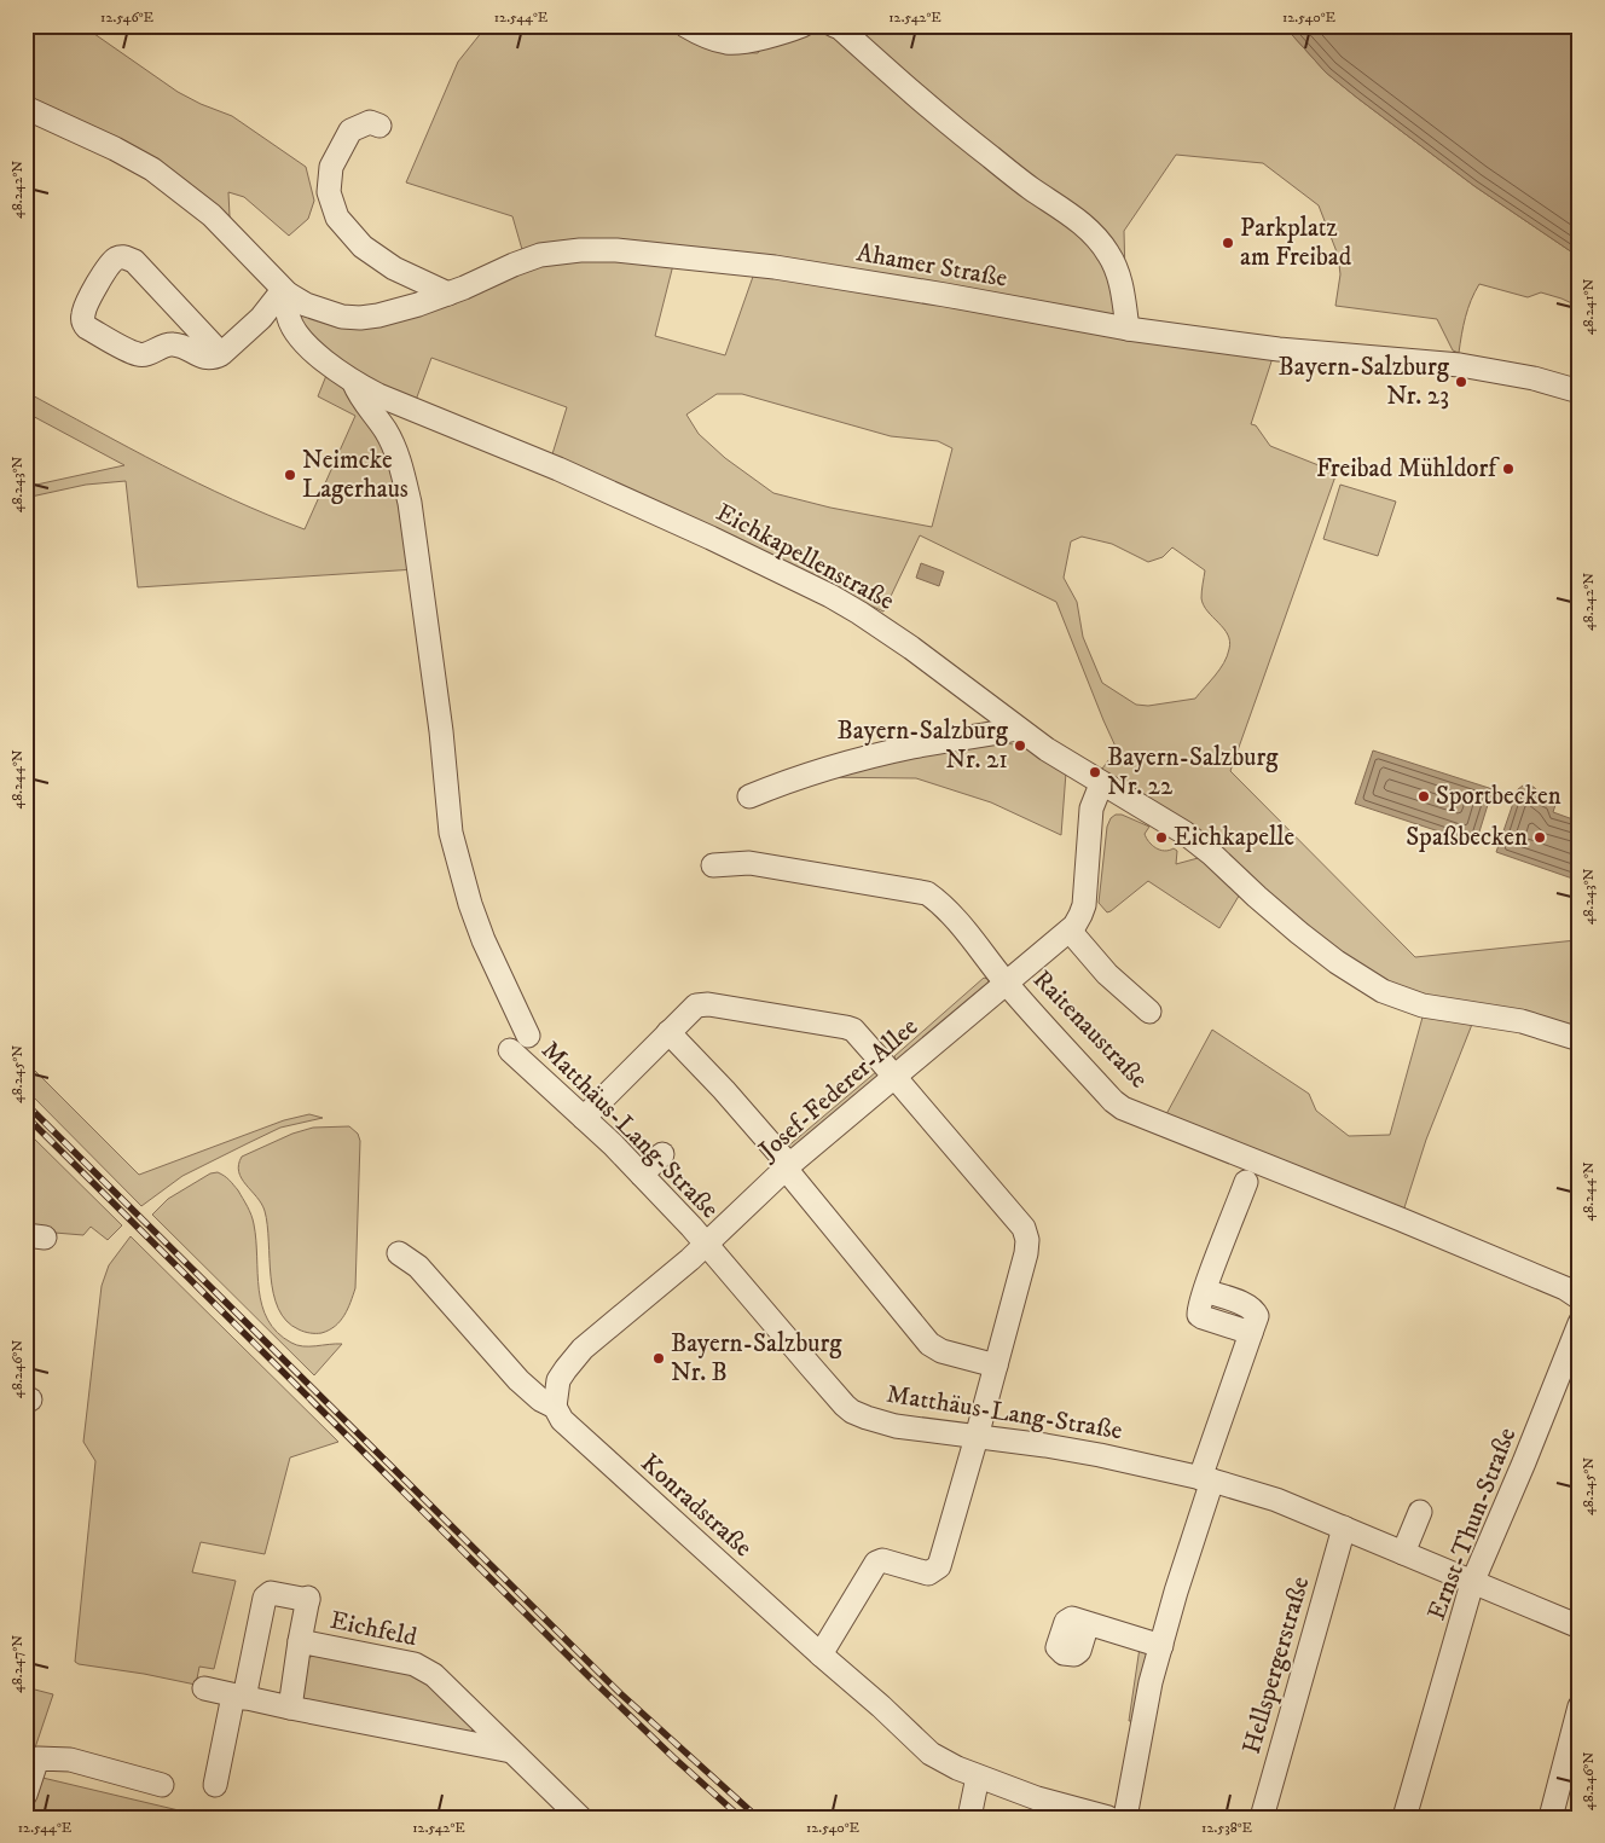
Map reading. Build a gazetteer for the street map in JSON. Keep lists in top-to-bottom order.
{
  "streets": {
    "street": [
      "Ahamer Straße",
      "Eichkapellenstraße",
      "Raitenaustraße",
      "Josef-Federer-Allee",
      "Matthäus-Lang-Straße",
      "Konradstraße",
      "Ernst-Thun-Straße",
      "Eichfeld",
      "Hellspergerstraße"
    ]
  },
  "crossings": [
    ["Ahamer Straße", "Eichkapellenstraße"],
    ["Eichkapellenstraße", "Josef-Federer-Allee"],
    ["Raitenaustraße", "Josef-Federer-Allee"],
    ["Josef-Federer-Allee", "Matthäus-Lang-Straße"],
    ["Josef-Federer-Allee", "Konradstraße"],
    ["Matthäus-Lang-Straße", "Ernst-Thun-Straße"],
    ["Matthäus-Lang-Straße", "Hellspergerstraße"]
  ],
  "places": [
    "Parkplatz am Freibad",
    "Bayern-Salzburg Nr. 23",
    "Freibad Mühldorf",
    "Neimcke Lagerhaus",
    "Bayern-Salzburg Nr. 21",
    "Bayern-Salzburg Nr. 22",
    "Sportbecken",
    "Eichkapelle",
    "Spaßbecken",
    "Bayern-Salzburg Nr. B"
  ],
  "coordinates": [
    "12.546°E",
    "12.544°E",
    "12.542°E",
    "12.540°E",
    "48.242°N",
    "48.241°N",
    "48.243°N",
    "48.244°N",
    "48.245°N",
    "48.246°N",
    "48.247°N",
    "12.538°E"
  ]
}
